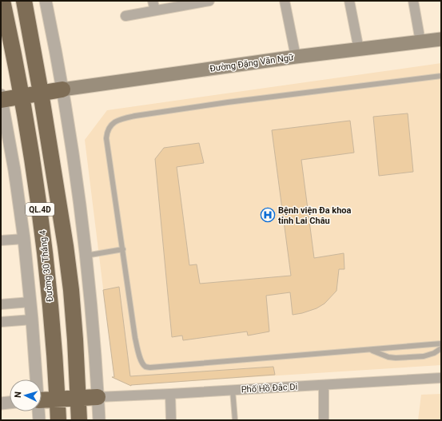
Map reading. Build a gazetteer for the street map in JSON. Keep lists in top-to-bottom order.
{
  "streets": {
    "highway": ["QL.4D", "Đường 30 Tháng 4"],
    "main road": ["Đường Đặng Văn Ngữ"],
    "street": ["Phố Hồ Đắc Di"]
  },
  "places": {
    "hospital": ["Bệnh viện Đa khoa tỉnh Lai Châu"]
  },
  "north": "left"
}
